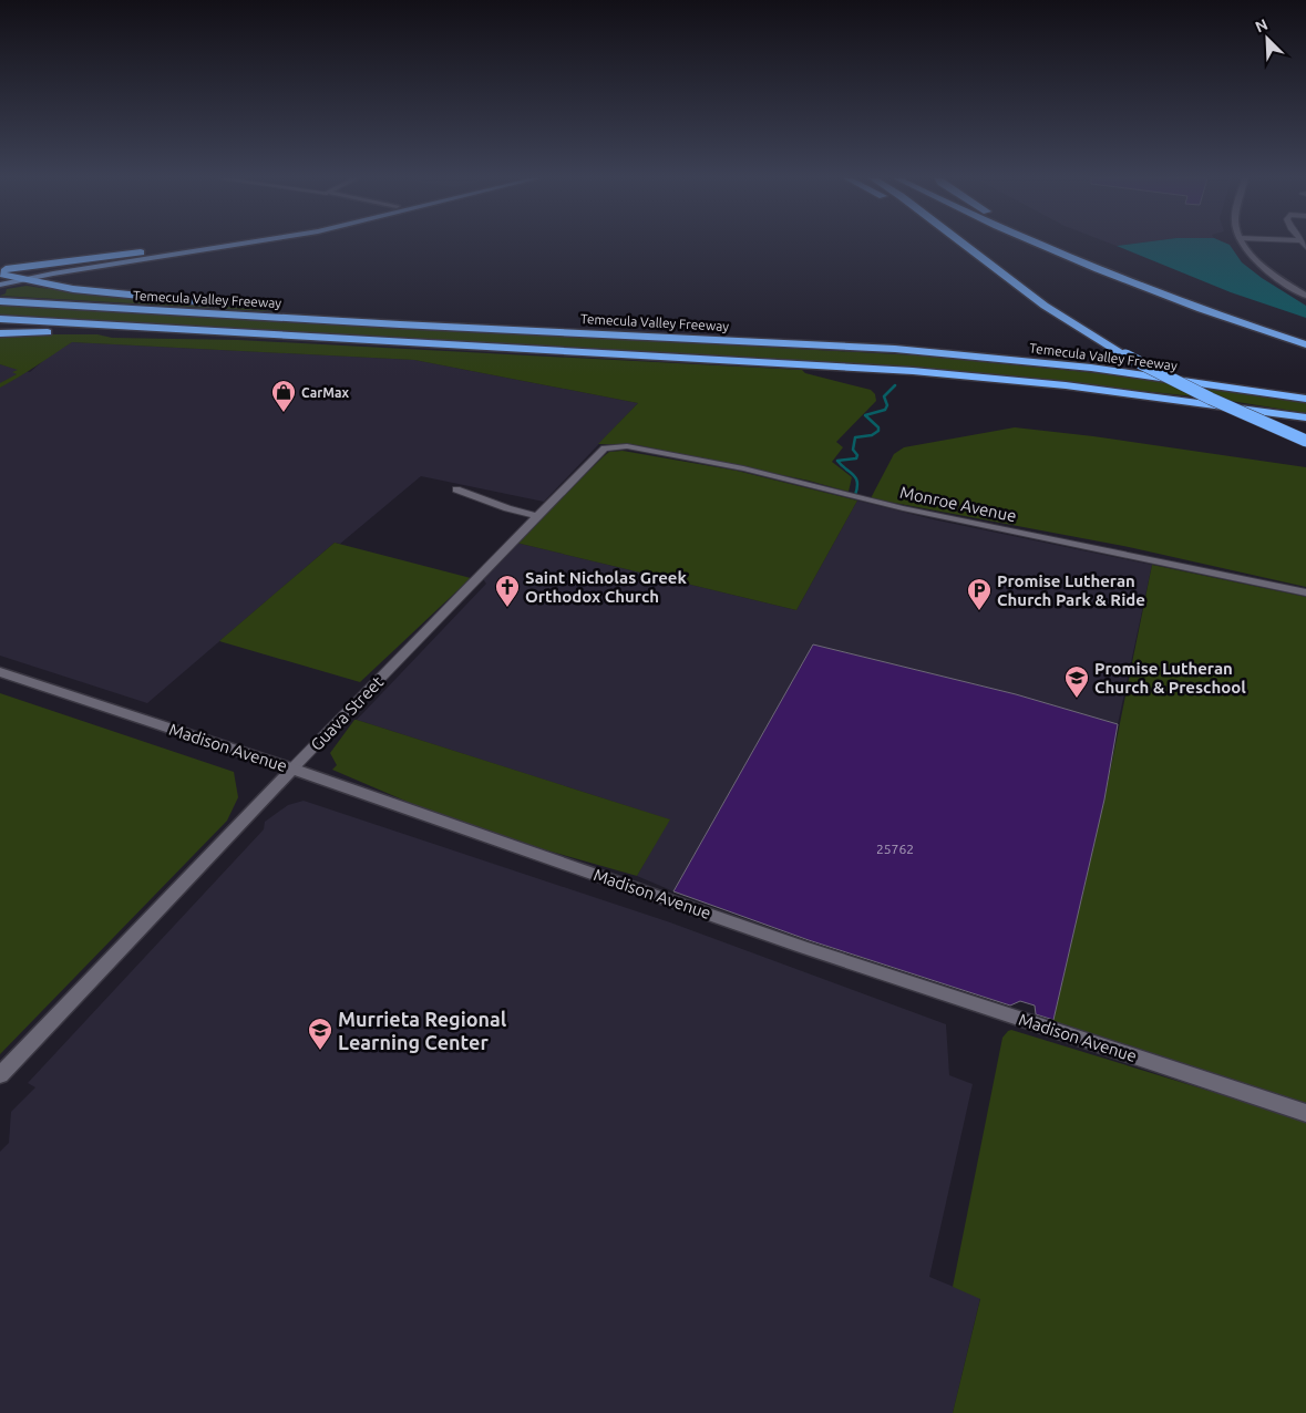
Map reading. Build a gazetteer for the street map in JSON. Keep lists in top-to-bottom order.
{
  "streets": {
    "highway": ["Temecula Valley Freeway"],
    "street": ["Monroe Avenue", "Guava Street", "Madison Avenue"]
  },
  "crossings": [
    ["Monroe Avenue", "Guava Street"],
    ["Guava Street", "Madison Avenue"]
  ],
  "places": {
    "shop": ["CarMax"],
    "church": ["Saint Nicholas Greek Orthodox Church"],
    "parking": ["Promise Lutheran Church Park & Ride"],
    "school or university": ["Promise Lutheran Church & Preschool", "Murrieta Regional Learning Center"]
  },
  "house_numbers": ["25762"],
  "north": "top left"
}
